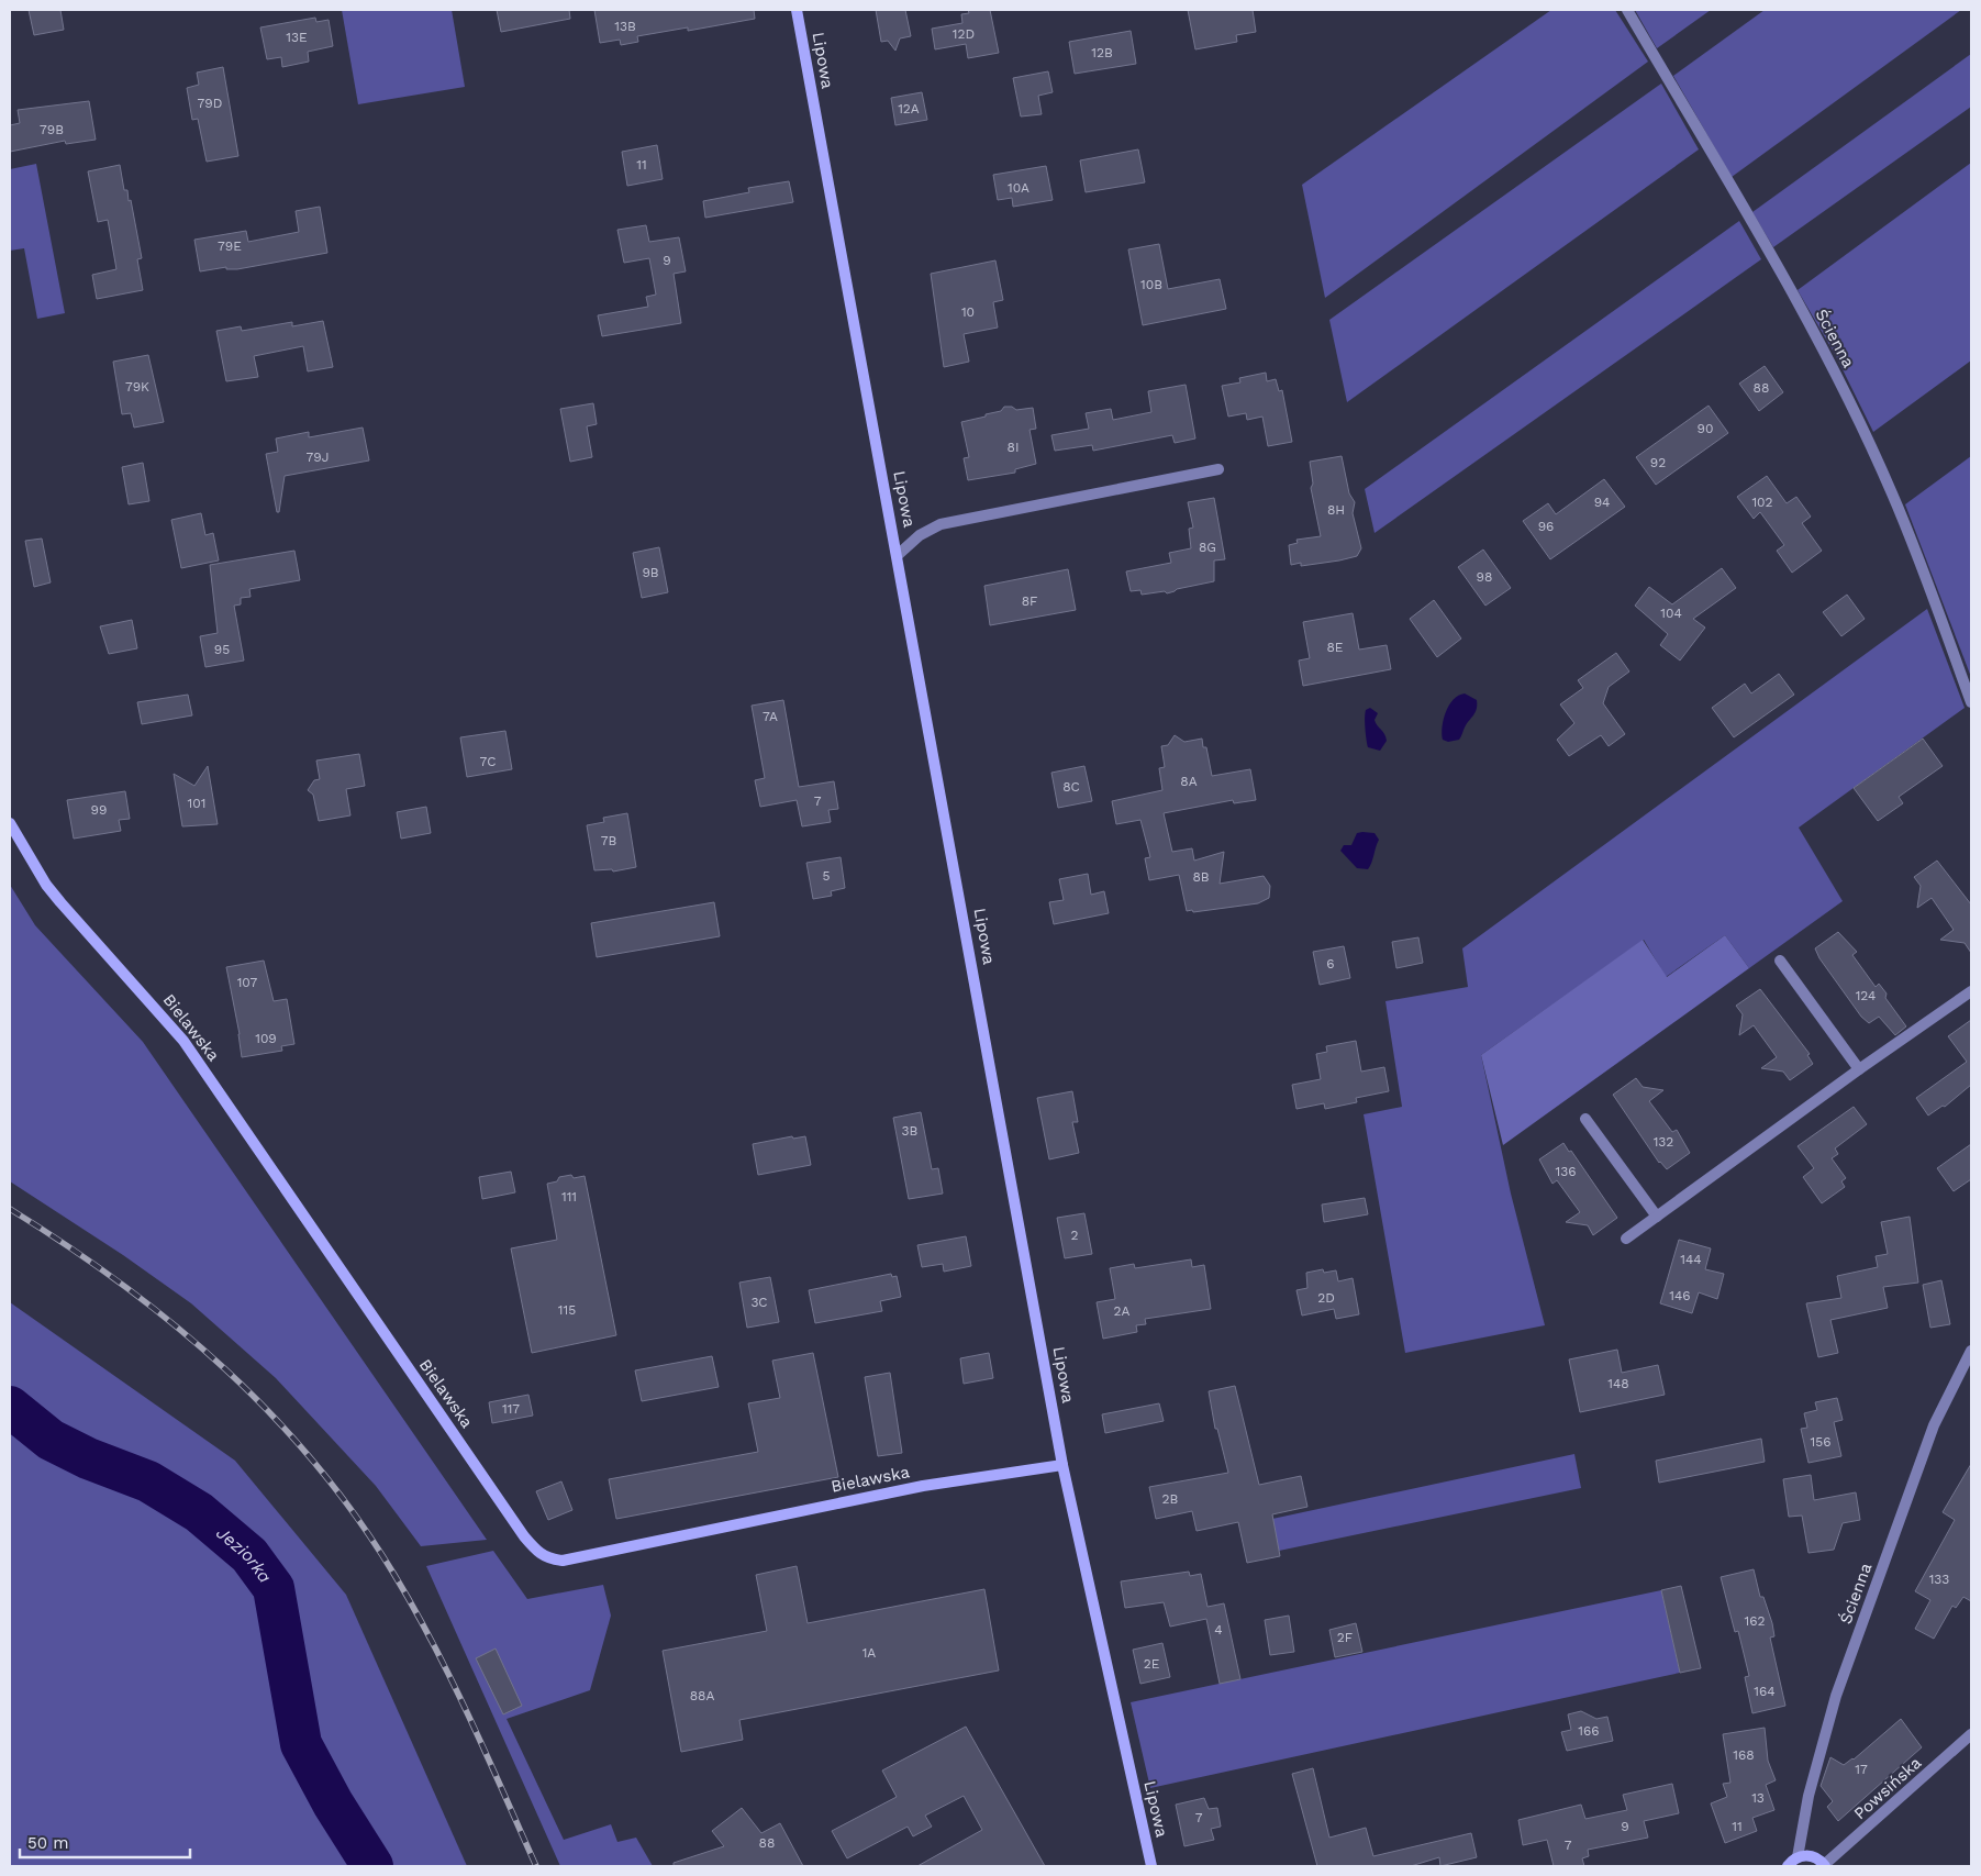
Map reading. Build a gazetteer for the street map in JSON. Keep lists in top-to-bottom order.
{
  "streets": {
    "street": [
      "Lipowa",
      "Ścienna",
      "Bielawska",
      "Powsińska"
    ]
  },
  "crossings": [
    ["Lipowa", "Bielawska"]
  ],
  "water": ["Jeziorka"],
  "house_numbers": [
    "13B",
    "12D",
    "13E",
    "12B",
    "79D",
    "12A",
    "79B",
    "11",
    "10A",
    "79E",
    "9",
    "10B",
    "10",
    "79K",
    "88",
    "90",
    "8I",
    "79J",
    "92",
    "94",
    "102",
    "8H",
    "96",
    "8G",
    "9B",
    "98",
    "8F",
    "104",
    "8E",
    "95",
    "7A",
    "7C",
    "8A",
    "8C",
    "7",
    "101",
    "99",
    "7B",
    "5",
    "8B",
    "6",
    "107",
    "124",
    "109",
    "3B",
    "132",
    "136",
    "111",
    "2",
    "144",
    "146",
    "2D",
    "3C",
    "115",
    "2A",
    "148",
    "117",
    "156",
    "2B",
    "133",
    "162",
    "4",
    "2F",
    "1A",
    "2E",
    "164",
    "88A",
    "166",
    "168",
    "17",
    "13",
    "7",
    "9",
    "11",
    "88",
    "7"
  ],
  "scale_bar": "50 m"
}
